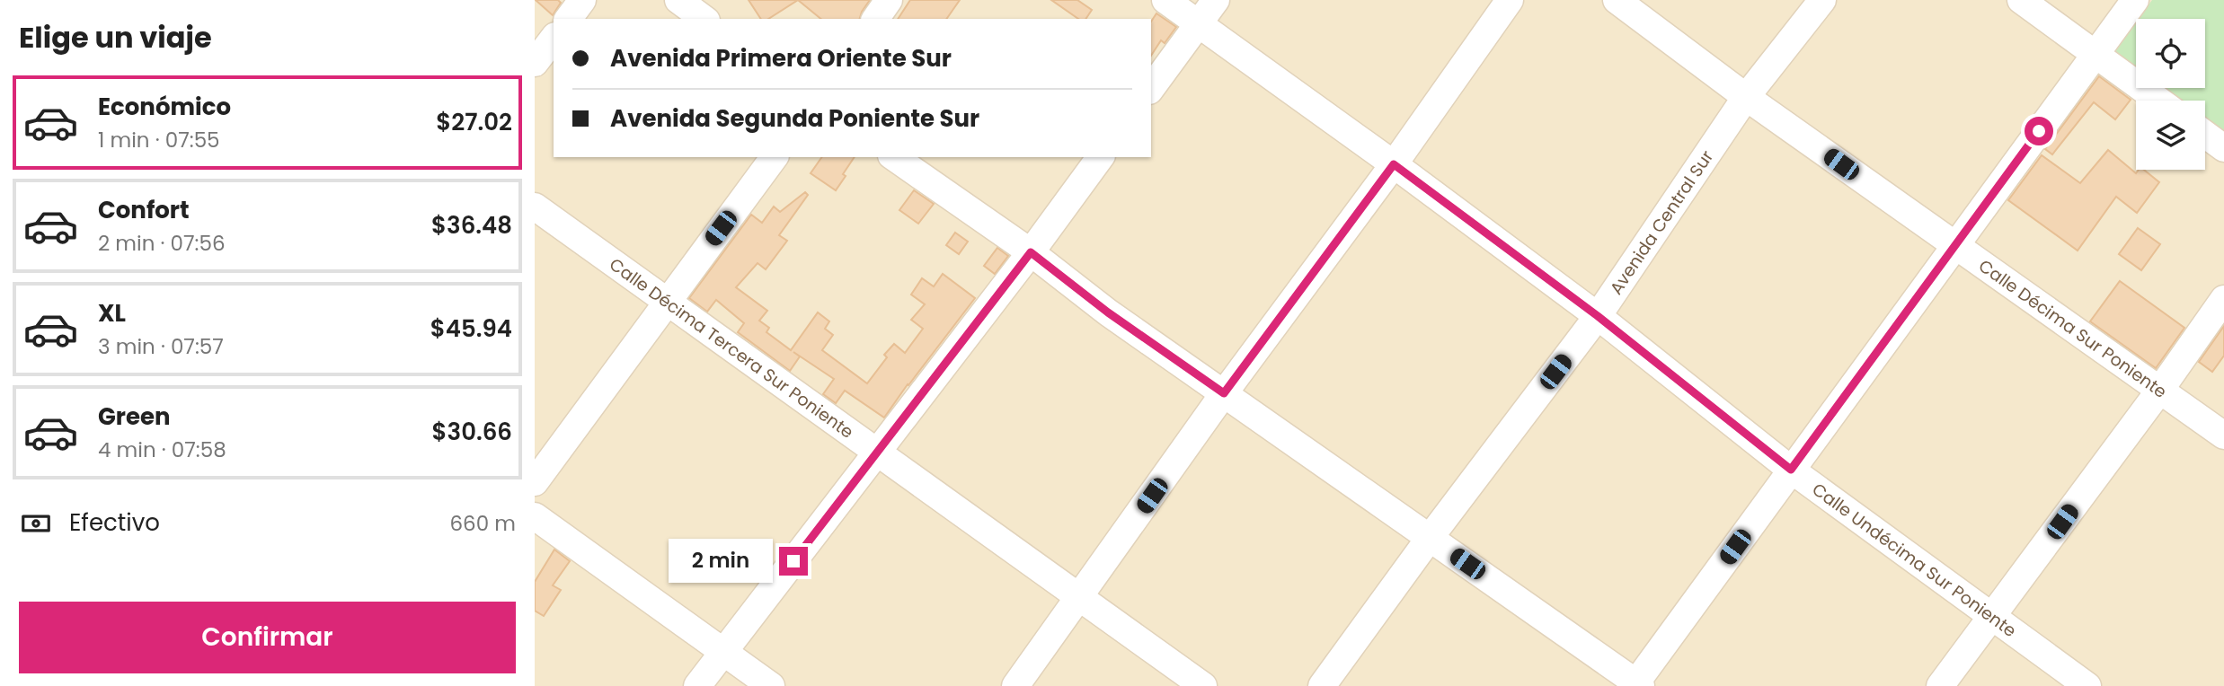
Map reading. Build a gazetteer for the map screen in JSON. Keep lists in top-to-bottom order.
{
  "streets": {
    "street": [
      "Avenida Central Sur",
      "Calle Décima Sur Poniente",
      "Calle Décima Tercera Sur Poniente",
      "Calle Undécima Sur Poniente"
    ]
  },
  "crossings": [
    ["Avenida Central Sur", "Calle Décima Sur Poniente"],
    ["Avenida Central Sur", "Calle Undécima Sur Poniente"]
  ],
  "page": {
    "heading": "Elige un viaje",
    "banner": ["Avenida Primera Oriente Sur", "Avenida Segunda Poniente Sur"],
    "list": [
      {
        "name": "Económico",
        "note": "1 min · 07:55",
        "value": "$27.02"
      },
      {
        "name": "Confort",
        "note": "2 min · 07:56",
        "value": "$36.48"
      },
      {
        "name": "XL",
        "note": "3 min · 07:57",
        "value": "$45.94"
      },
      {
        "name": "Green",
        "note": "4 min · 07:58",
        "value": "$30.66"
      }
    ],
    "pay": ["Efectivo", "660 m"],
    "bubble": "2 min",
    "buttons": "Confirmar"
  }
}
